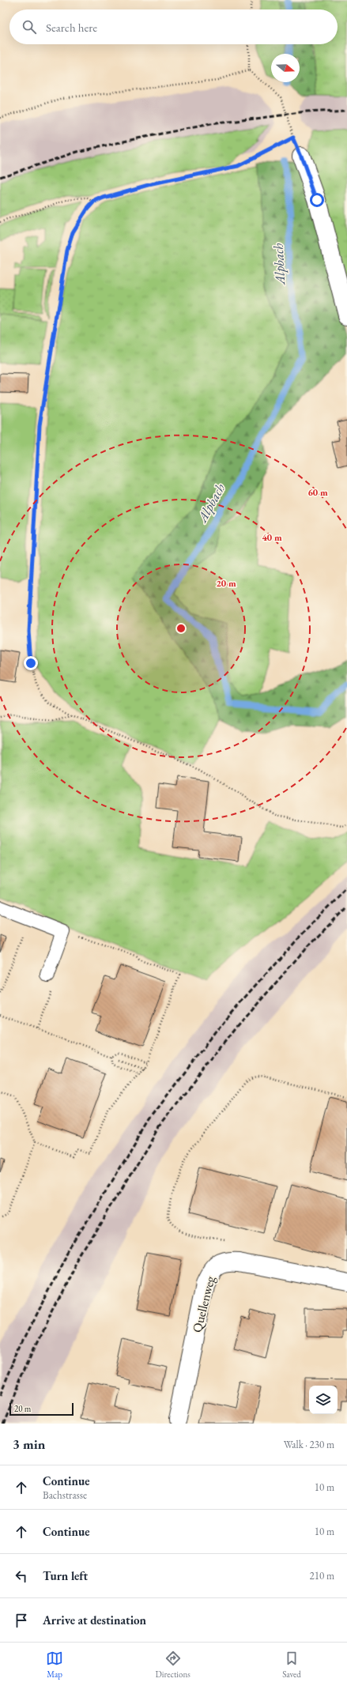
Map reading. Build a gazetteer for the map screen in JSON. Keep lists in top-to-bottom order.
{
  "streets": {
    "street": ["Quellenweg"]
  },
  "water": ["Alpbach"],
  "scale_bar": "20 m",
  "north": "right",
  "page": {
    "search": "Search here",
    "scale": "20 m",
    "heading": ["3 min", "Walk · 230 m"],
    "list": [
      ["Continue", "Bachstrasse", "10 m"],
      ["Continue", "10 m"],
      ["Turn left", "210 m"],
      "Arrive at destination"
    ],
    "nav": ["Map", "Directions", "Saved"]
  },
  "rings": ["60 m", "40 m", "20 m"]
}
